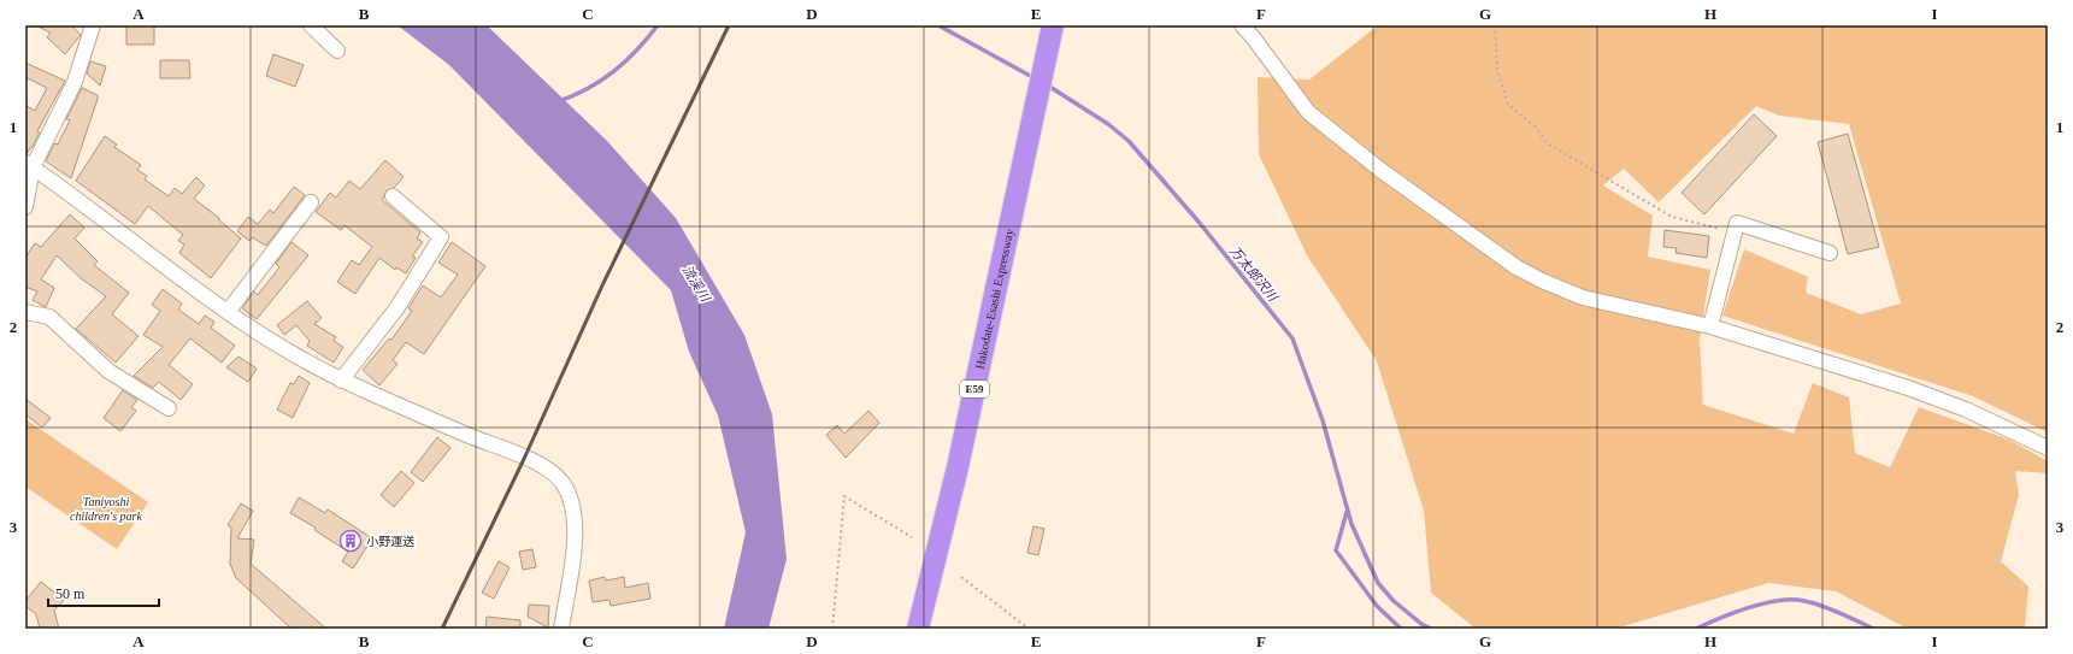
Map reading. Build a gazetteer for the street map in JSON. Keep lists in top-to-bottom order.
{
  "streets": {
    "highway": ["Hakodate-Esashi Expressway", "E59"]
  },
  "water": ["万太郎沢川", "流渓川"],
  "parks": ["Taniyoshi children's park"],
  "places": {
    "building": ["小野運送"]
  },
  "scale_bar": "50 m",
  "grid": {
    "columns": [
      "A",
      "B",
      "C",
      "D",
      "E",
      "F",
      "G",
      "H",
      "I"
    ],
    "rows": ["1", "2", "3"]
  }
}
